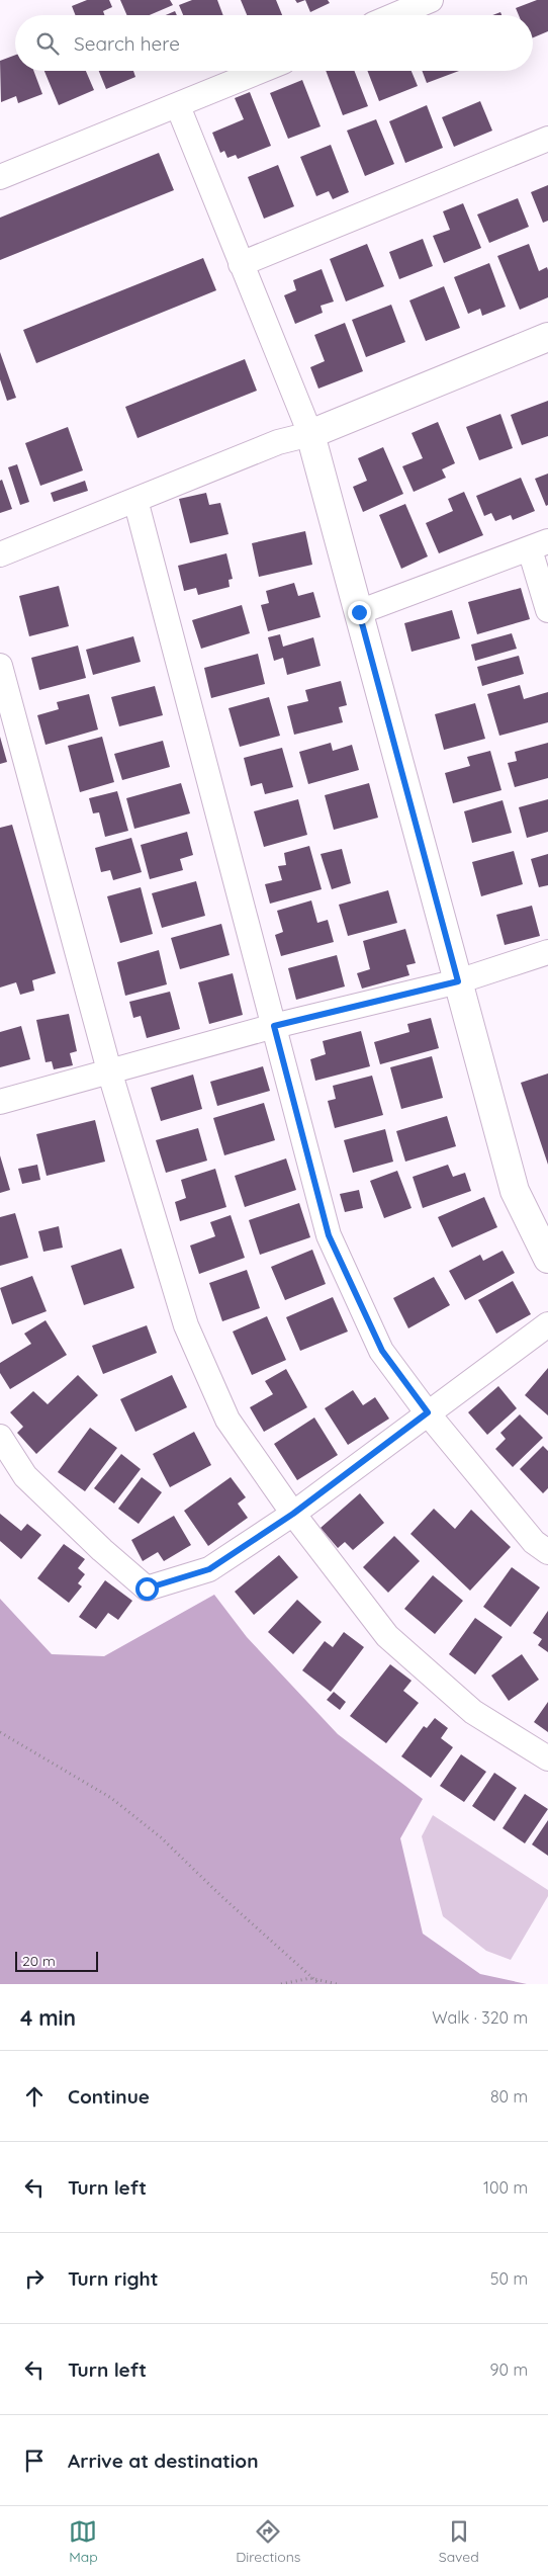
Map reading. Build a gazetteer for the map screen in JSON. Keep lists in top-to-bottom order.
{
  "scale_bar": "20 m",
  "page": {
    "search": "Search here",
    "scale": "20 m",
    "heading": ["4 min", "Walk · 320 m"],
    "list": [
      ["Continue", "80 m"],
      ["Turn left", "100 m"],
      ["Turn right", "50 m"],
      ["Turn left", "90 m"],
      "Arrive at destination"
    ],
    "nav": ["Map", "Directions", "Saved"]
  }
}
